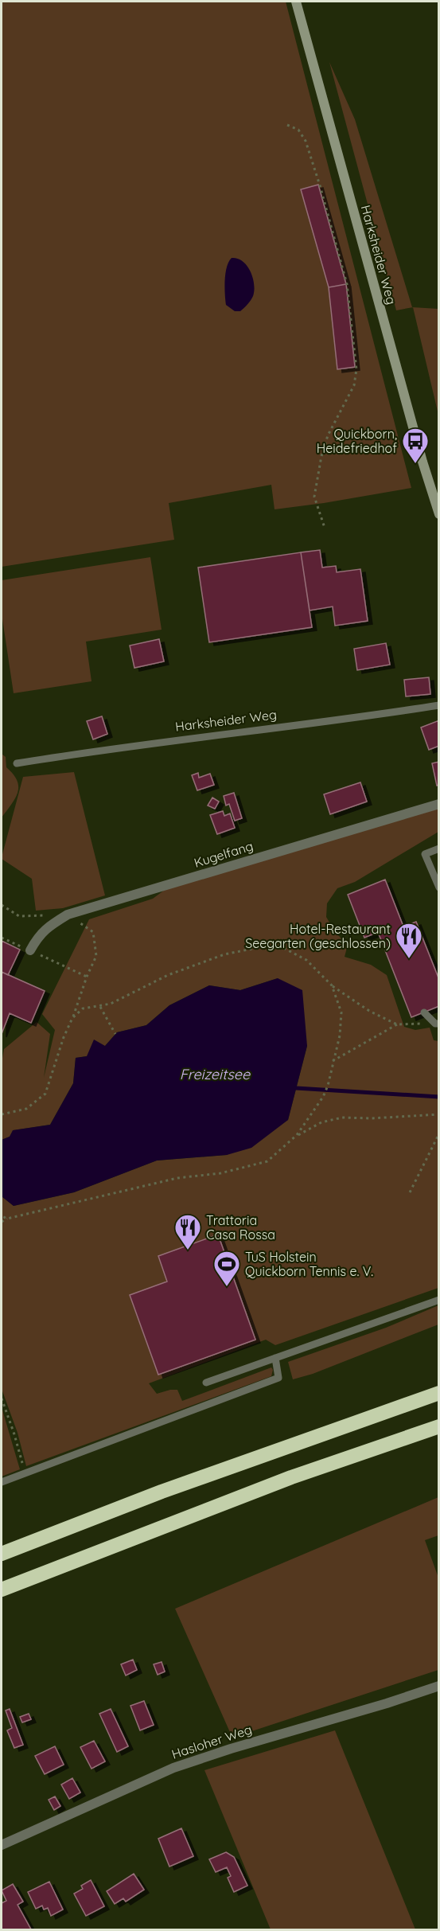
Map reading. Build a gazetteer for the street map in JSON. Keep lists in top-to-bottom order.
{
  "streets": {
    "main road": ["Harksheider Weg"],
    "street": ["Kugelfang", "Hasloher Weg"]
  },
  "water": ["Freizeitsee"],
  "places": {
    "bus stop": ["Quickborn, Heidefriedhof"],
    "restaurant": ["Hotel-Restaurant Seegarten (geschlossen)", "Trattoria Casa Rossa"],
    "sports": ["TuS Holstein Quickborn Tennis e. V."]
  }
}
